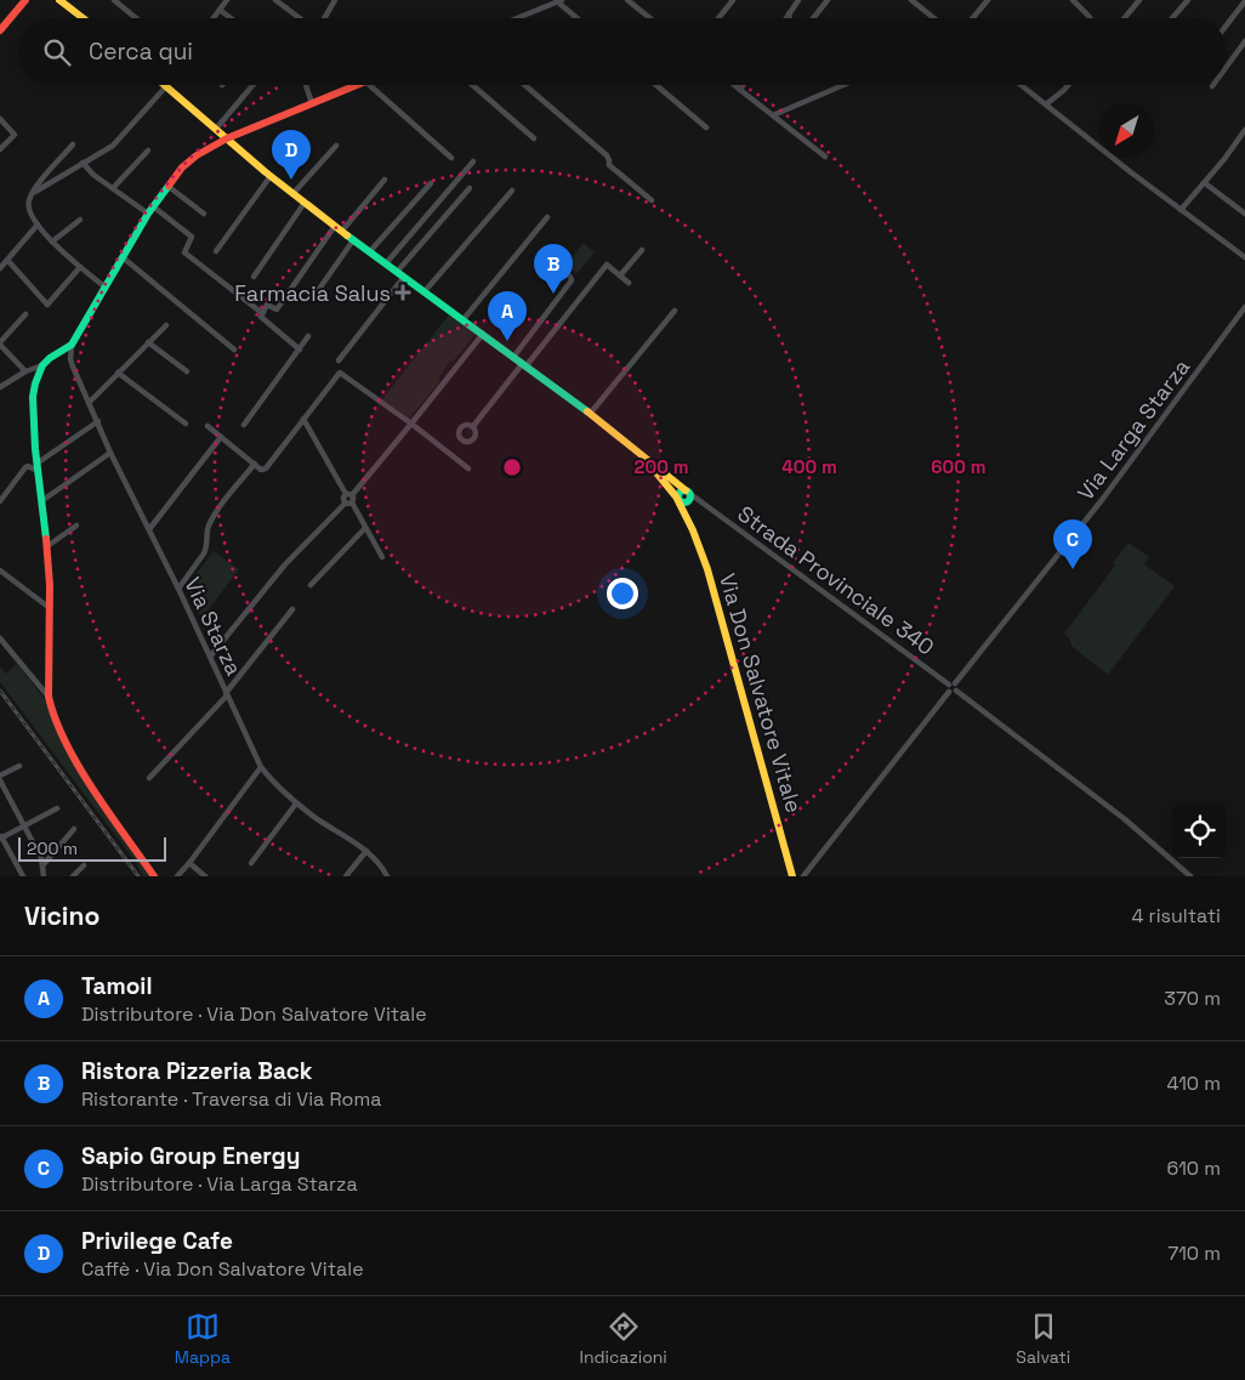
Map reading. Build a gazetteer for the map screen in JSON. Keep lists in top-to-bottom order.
{
  "streets": {
    "street": [
      "Via Larga Starza",
      "Strada Provinciale 340",
      "Via Starza",
      "Via Don Salvatore Vitale"
    ]
  },
  "crossings": [
    ["Via Larga Starza", "Strada Provinciale 340"],
    ["Strada Provinciale 340", "Via Don Salvatore Vitale"]
  ],
  "places": {
    "health": ["Farmacia Salus"]
  },
  "scale_bar": "200 m",
  "north": "bottom left",
  "page": {
    "search": "Cerca qui",
    "pins": [
      "D",
      "B",
      "A",
      "C"
    ],
    "scale": "200 m",
    "heading": ["Vicino", "4 risultati"],
    "list": [
      {
        "mark": "A",
        "name": "Tamoil",
        "note": "Distributore · Via Don Salvatore Vitale",
        "value": "370 m"
      },
      {
        "mark": "B",
        "name": "Ristora Pizzeria Back",
        "note": "Ristorante · Traversa di Via Roma",
        "value": "410 m"
      },
      {
        "mark": "C",
        "name": "Sapio Group Energy",
        "note": "Distributore · Via Larga Starza",
        "value": "610 m"
      },
      {
        "mark": "D",
        "name": "Privilege Cafe",
        "note": "Caffè · Via Don Salvatore Vitale",
        "value": "710 m"
      }
    ],
    "nav": ["Mappa", "Indicazioni", "Salvati"]
  },
  "rings": ["200 m", "400 m", "600 m"]
}
